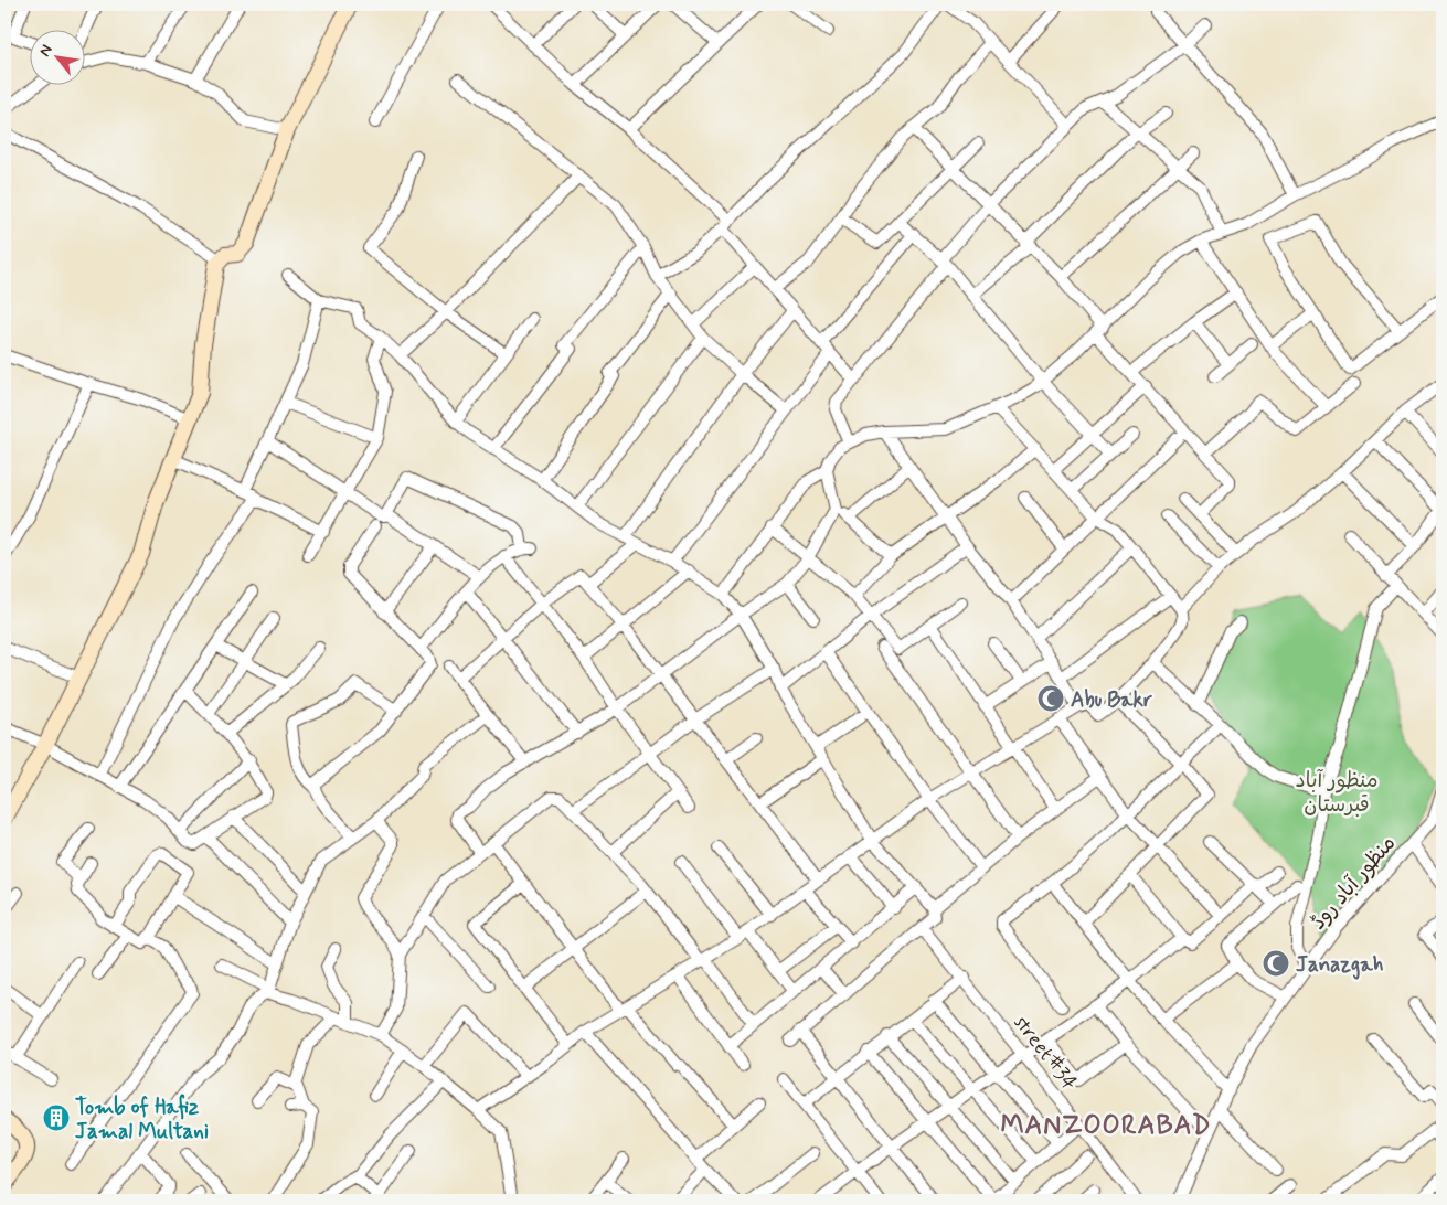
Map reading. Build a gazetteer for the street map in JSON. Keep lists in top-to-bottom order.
{
  "streets": {
    "street": ["منظور آباد روڈ", "street#34"]
  },
  "districts": ["MANZOORABAD"],
  "parks": ["منظور آباد قبرستان"],
  "places": {
    "mosque": ["Abu Bakr", "Janazgah"],
    "building": ["Tomb of Hafiz Jamal Multani"]
  },
  "north": "top left"
}
